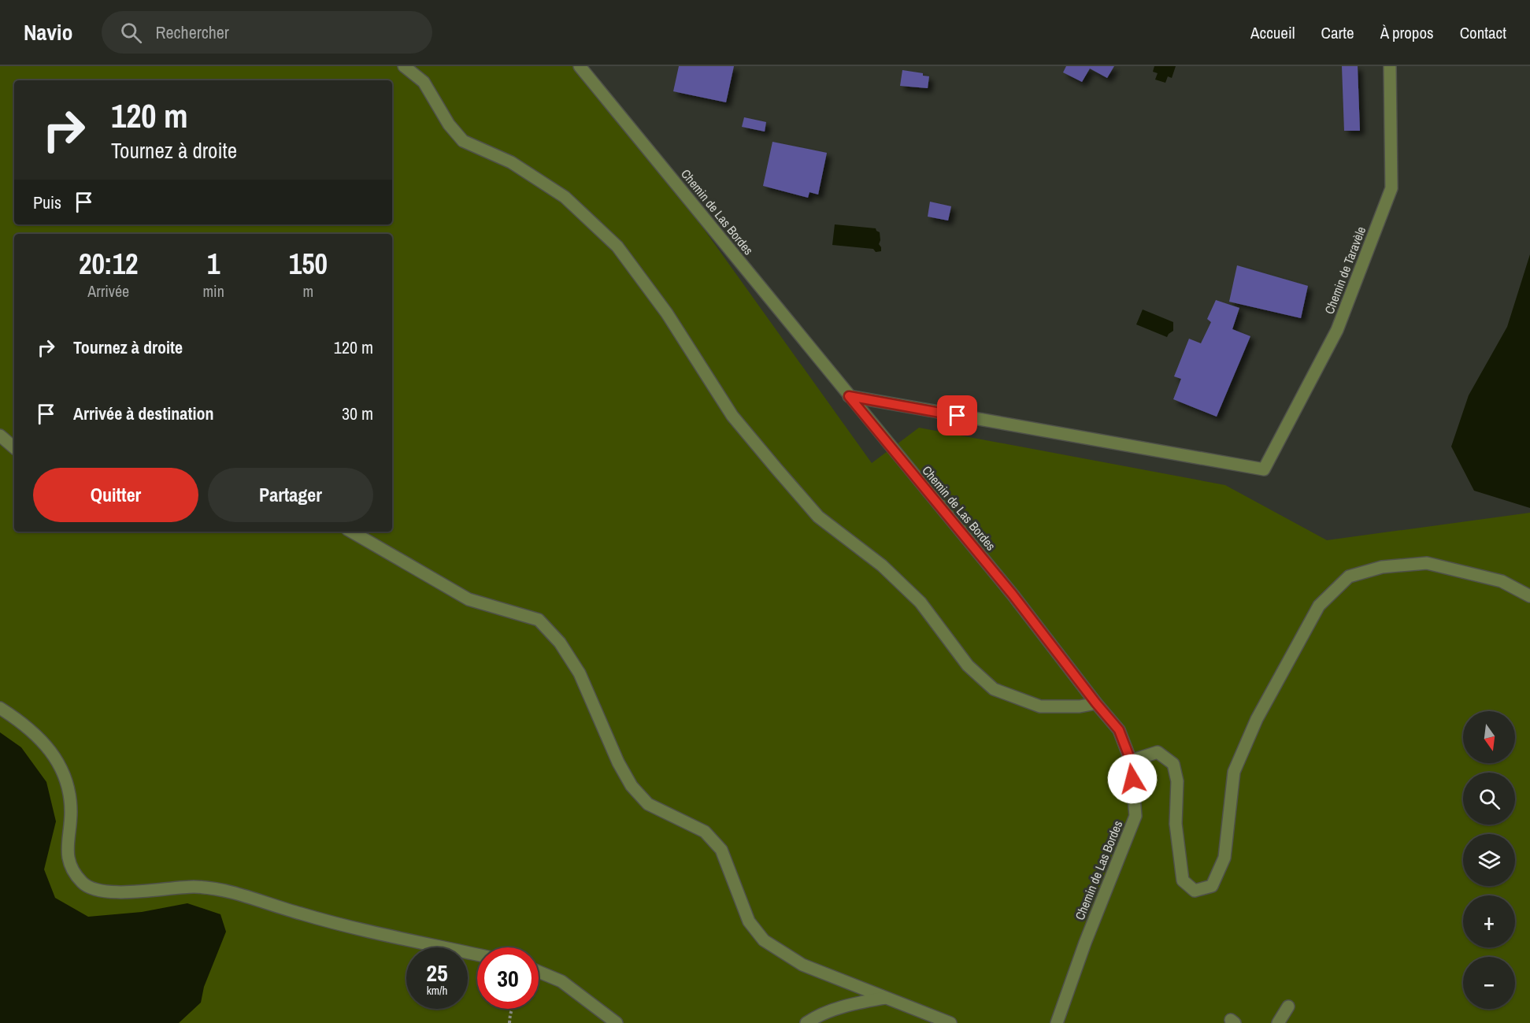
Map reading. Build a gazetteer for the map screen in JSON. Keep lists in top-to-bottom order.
{
  "streets": {
    "street": ["Chemin de Las Bordes", "Chemin de Taravèle"]
  },
  "crossings": [
    ["Chemin de Las Bordes", "Chemin de Taravèle"]
  ],
  "north": "bottom",
  "page": {
    "header": "Navio",
    "search": "Rechercher",
    "nav": [
      "Accueil",
      "Carte",
      "À propos",
      "Contact"
    ],
    "turn": ["120 m", "Tournez à droite"],
    "then": "Puis",
    "eta": [
      "20:12",
      "Arrivée",
      "1",
      "min",
      "150",
      "m"
    ],
    "list": [
      {
        "name": "Tournez à droite",
        "value": "120 m"
      },
      {
        "name": "Arrivée à destination",
        "value": "30 m"
      }
    ],
    "buttons": ["Quitter", "Partager"],
    "map_buttons": ["+", "−"],
    "speed": "25 km/h",
    "limit": "30"
  }
}
